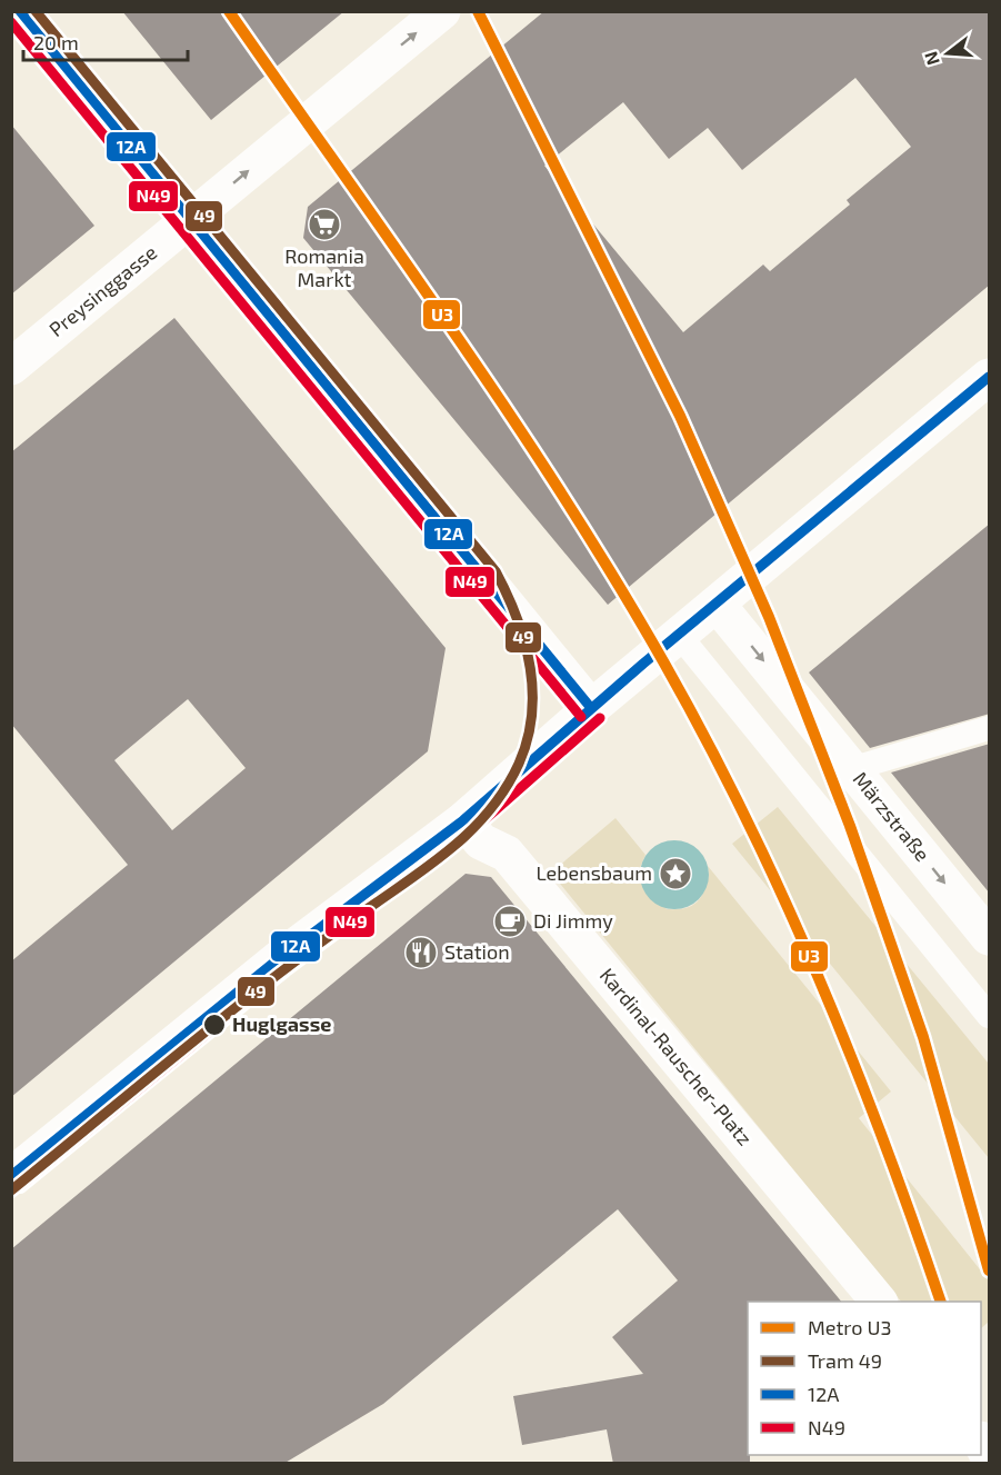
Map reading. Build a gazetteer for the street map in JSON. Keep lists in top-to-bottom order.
{
  "streets": {
    "street": ["Preysinggasse", "Märzstraße", "Kardinal-Rauscher-Platz"]
  },
  "one_way": ["Preysinggasse", "Märzstraße"],
  "places": {
    "supermarket": ["Romania Markt"],
    "place": ["Lebensbaum"],
    "cafe": ["Di Jimmy"],
    "restaurant": ["Station"],
    "other": ["Huglgasse"]
  },
  "lines": [
    "metro line U3",
    "tram line 49",
    "transit line 12A",
    "transit line N49"
  ],
  "legend": [
    "Metro U3",
    "Tram 49",
    "12A",
    "N49"
  ],
  "scale_bar": "20 m",
  "north": "left"
}
